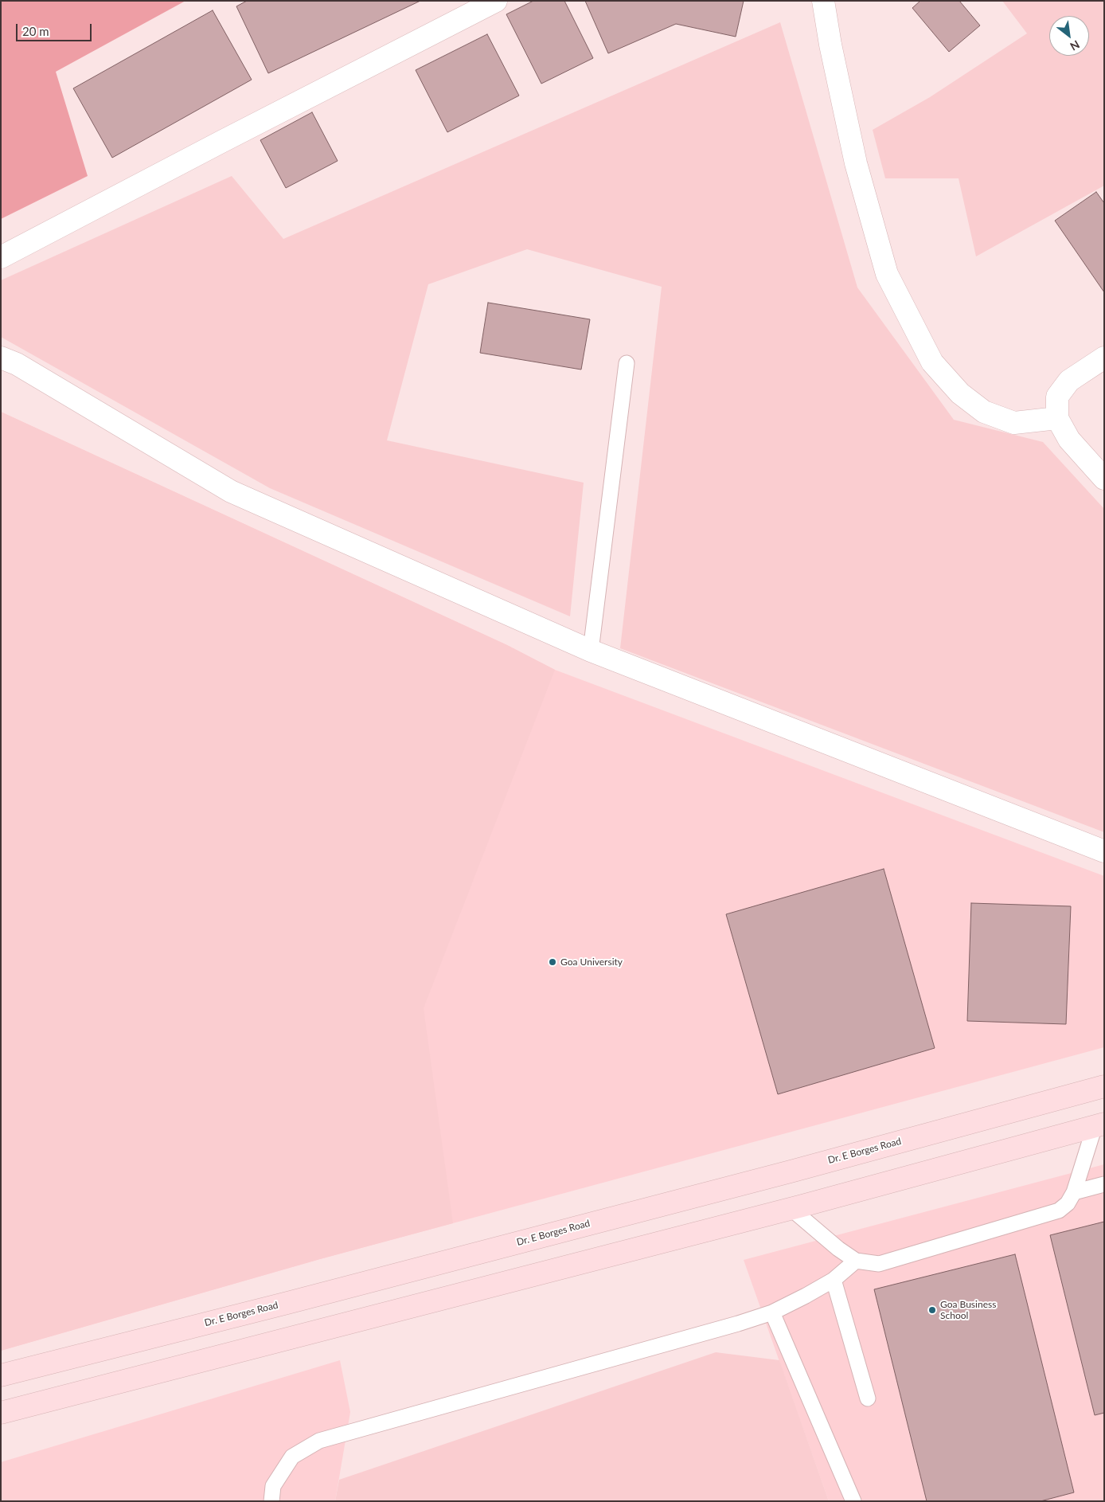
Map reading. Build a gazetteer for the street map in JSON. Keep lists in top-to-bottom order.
{
  "streets": {
    "main road": ["Dr. E Borges Road"]
  },
  "places": ["Goa University", "Goa Business School"],
  "scale_bar": "20 m",
  "north": "bottom right"
}
